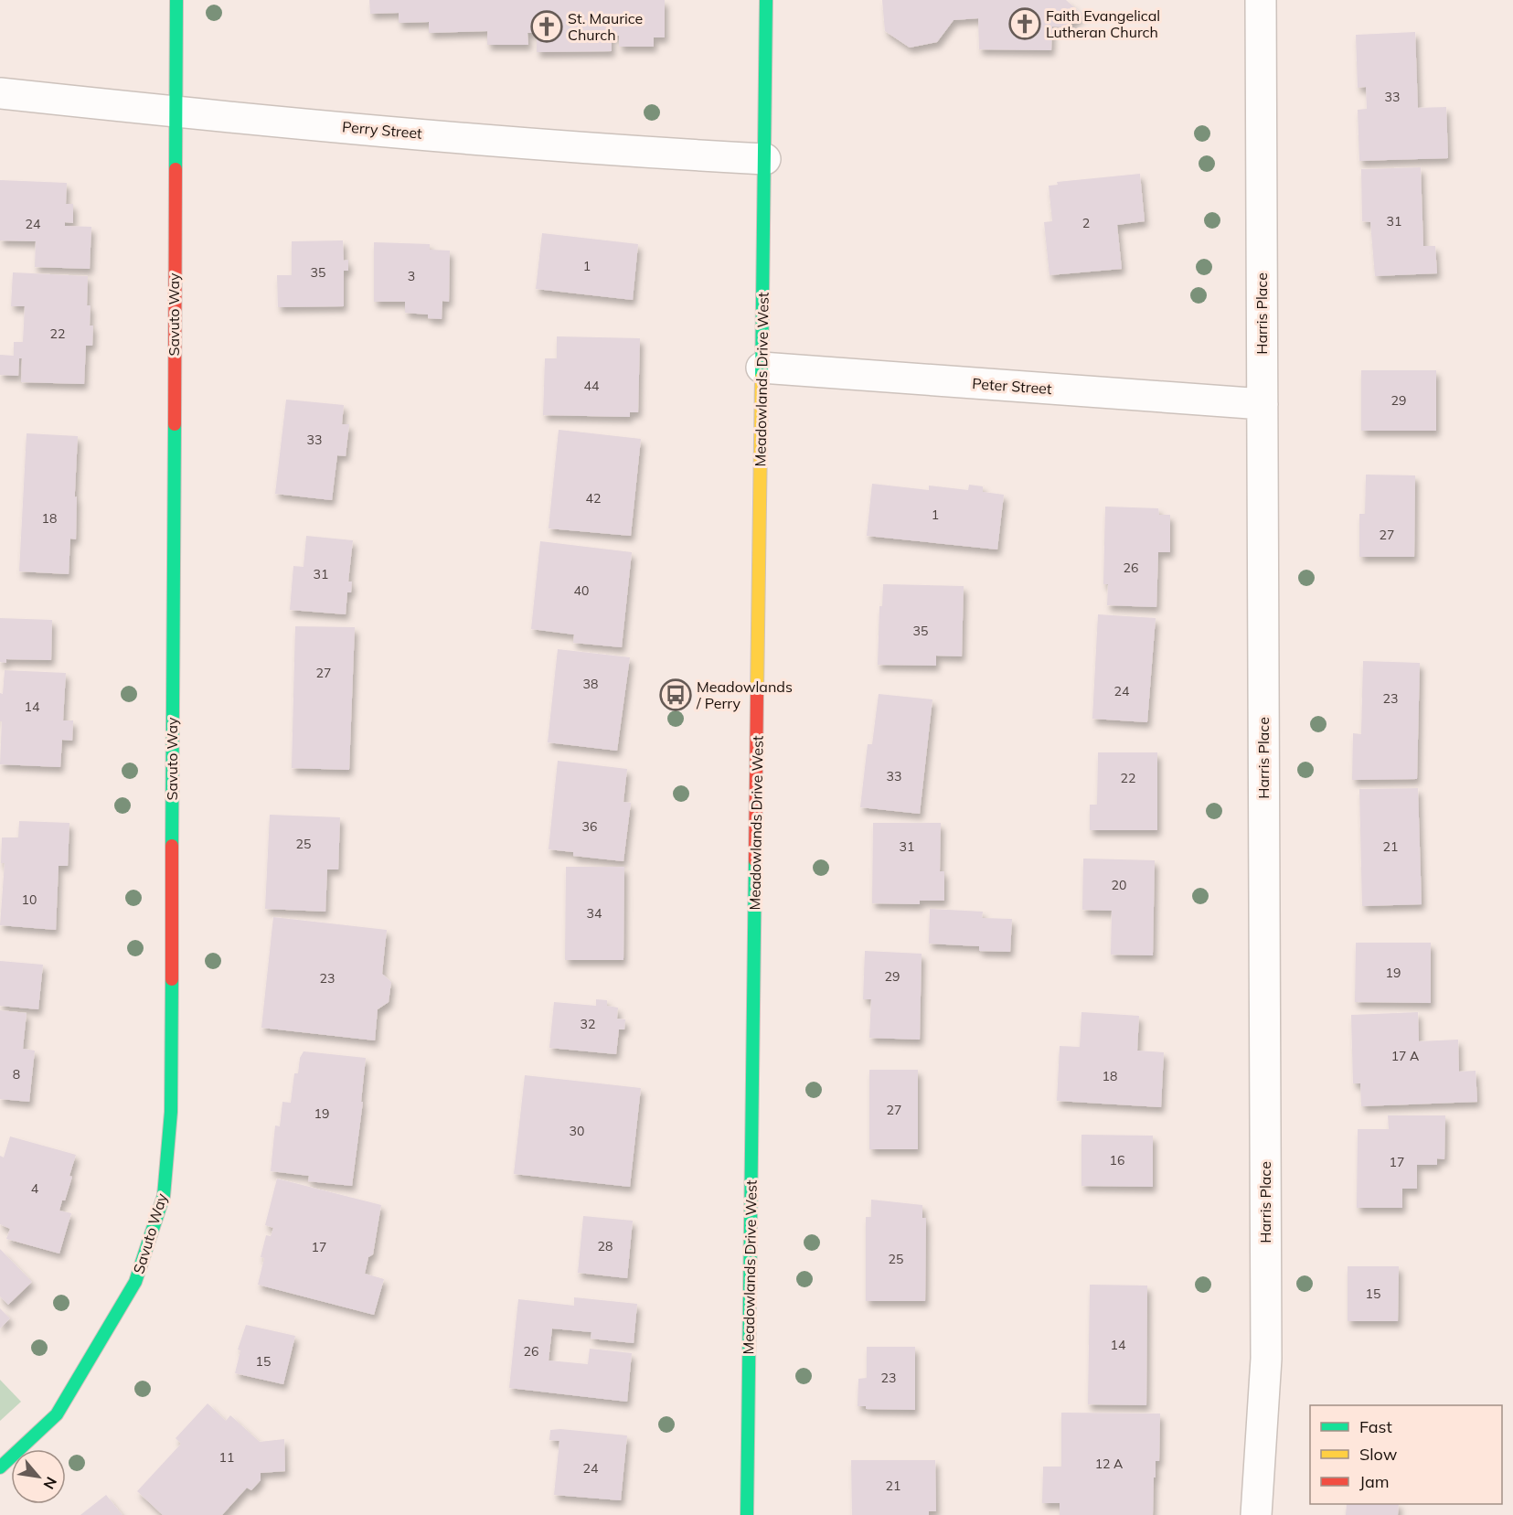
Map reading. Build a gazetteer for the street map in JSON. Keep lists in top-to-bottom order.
{
  "streets": {
    "street": [
      "Perry Street",
      "Harris Place",
      "Savuto Way",
      "Meadowlands Drive West",
      "Peter Street"
    ]
  },
  "crossings": [
    ["Perry Street", "Savuto Way"],
    ["Perry Street", "Meadowlands Drive West"],
    ["Harris Place", "Peter Street"],
    ["Meadowlands Drive West", "Peter Street"]
  ],
  "places": {
    "church": ["Faith Evangelical Lutheran Church", "St. Maurice Church"],
    "bus stop": ["Meadowlands / Perry"]
  },
  "house_numbers": [
    "33",
    "31",
    "2",
    "24",
    "1",
    "35",
    "3",
    "22",
    "44",
    "29",
    "33",
    "42",
    "1",
    "18",
    "27",
    "26",
    "31",
    "40",
    "35",
    "27",
    "38",
    "24",
    "23",
    "14",
    "33",
    "22",
    "36",
    "25",
    "31",
    "21",
    "20",
    "10",
    "34",
    "19",
    "29",
    "23",
    "32",
    "17 A",
    "8",
    "18",
    "27",
    "19",
    "30",
    "16",
    "17",
    "4",
    "28",
    "17",
    "25",
    "15",
    "14",
    "26",
    "15",
    "23",
    "11",
    "12 A",
    "24",
    "21"
  ],
  "legend": ["Fast", "Slow", "Jam"],
  "north": "bottom right"
}
